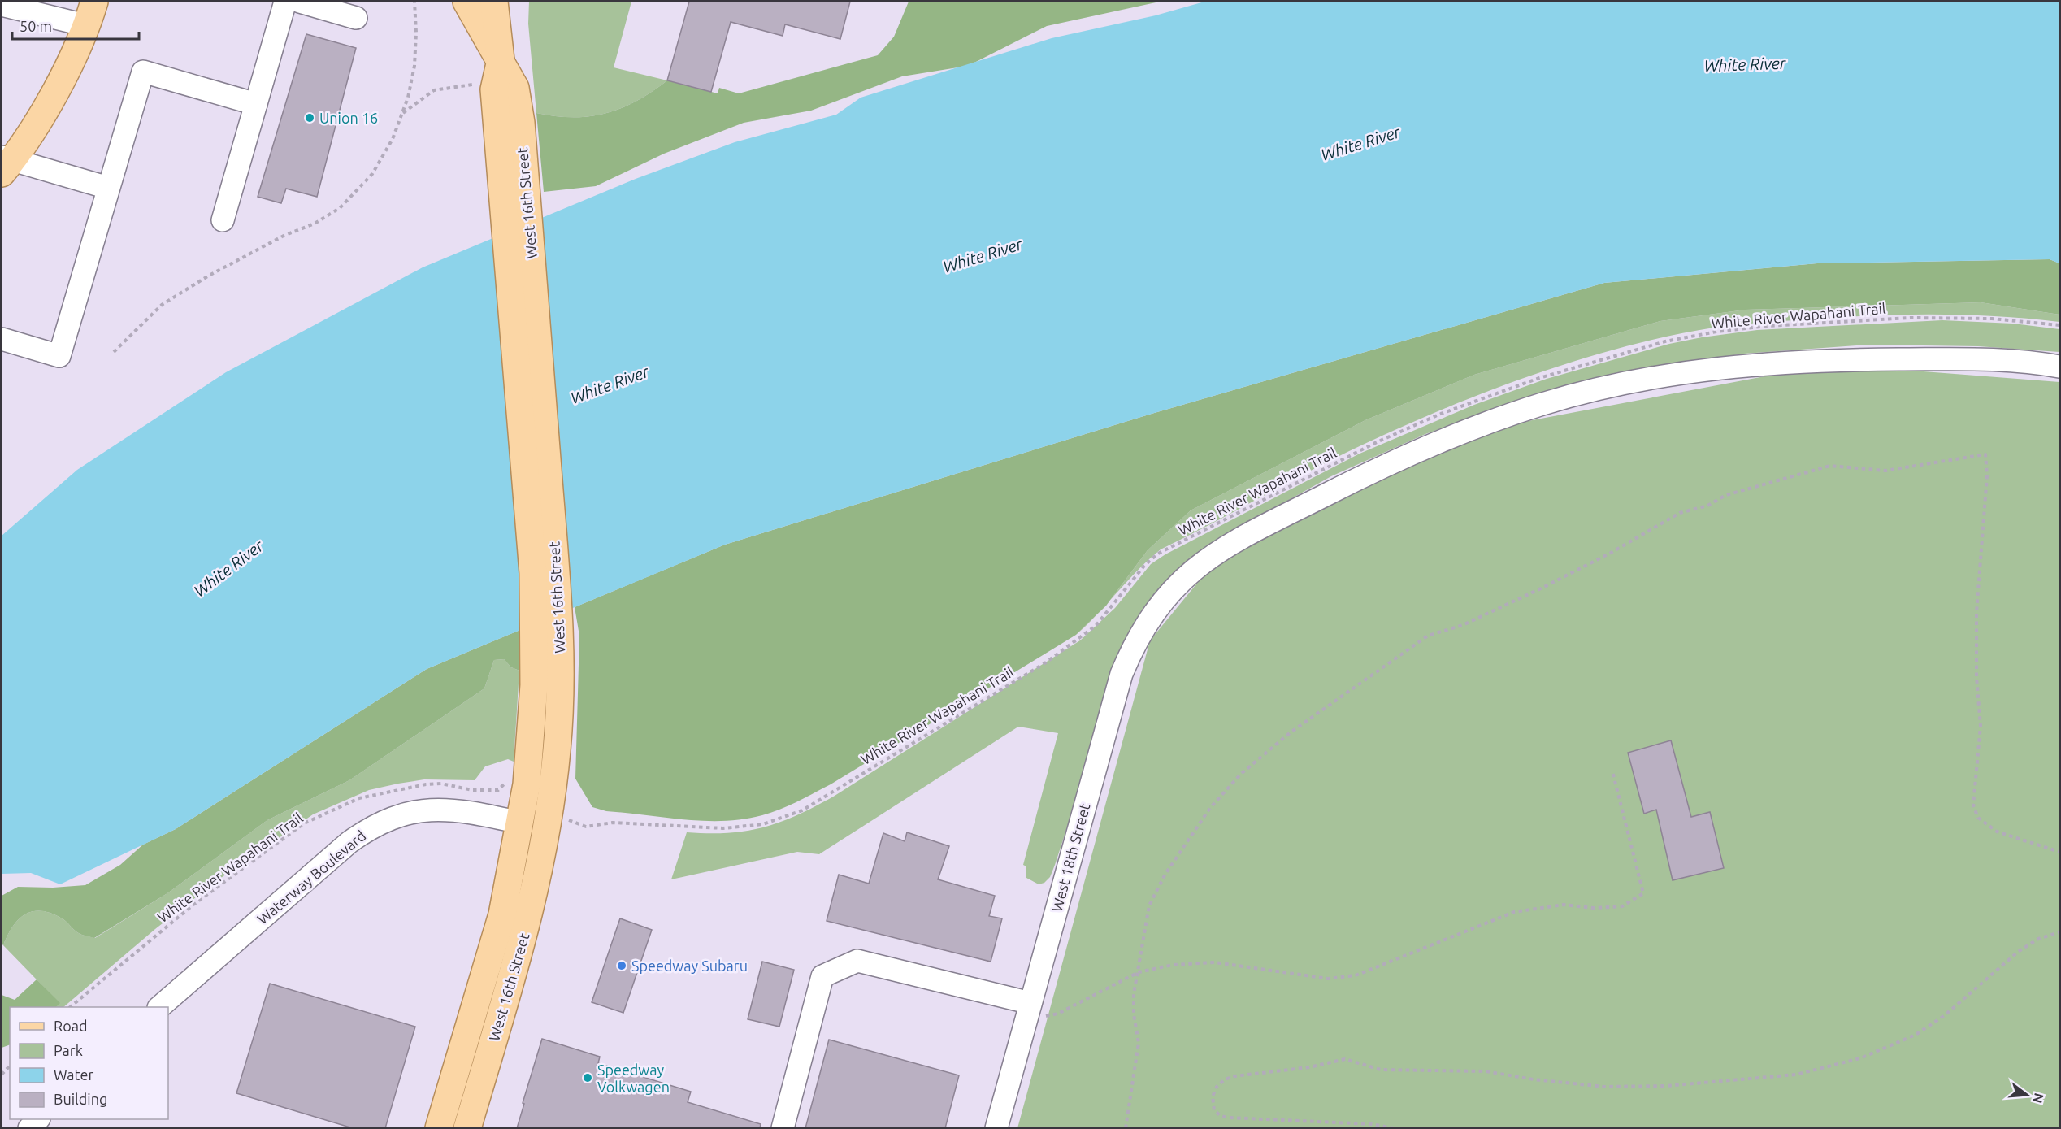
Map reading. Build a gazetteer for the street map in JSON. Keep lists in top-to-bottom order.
{
  "streets": {
    "main road": ["West 16th Street"],
    "street": ["West 18th Street", "Waterway Boulevard"],
    "path": ["White River Wapahani Trail"]
  },
  "crossings": [
    ["West 16th Street", "Waterway Boulevard"]
  ],
  "water": ["White River"],
  "places": ["Union 16", "Speedway Subaru", "Speedway Volkwagen"],
  "legend": [
    "Road",
    "Park",
    "Water",
    "Building"
  ],
  "scale_bar": "50 m",
  "north": "right"
}
